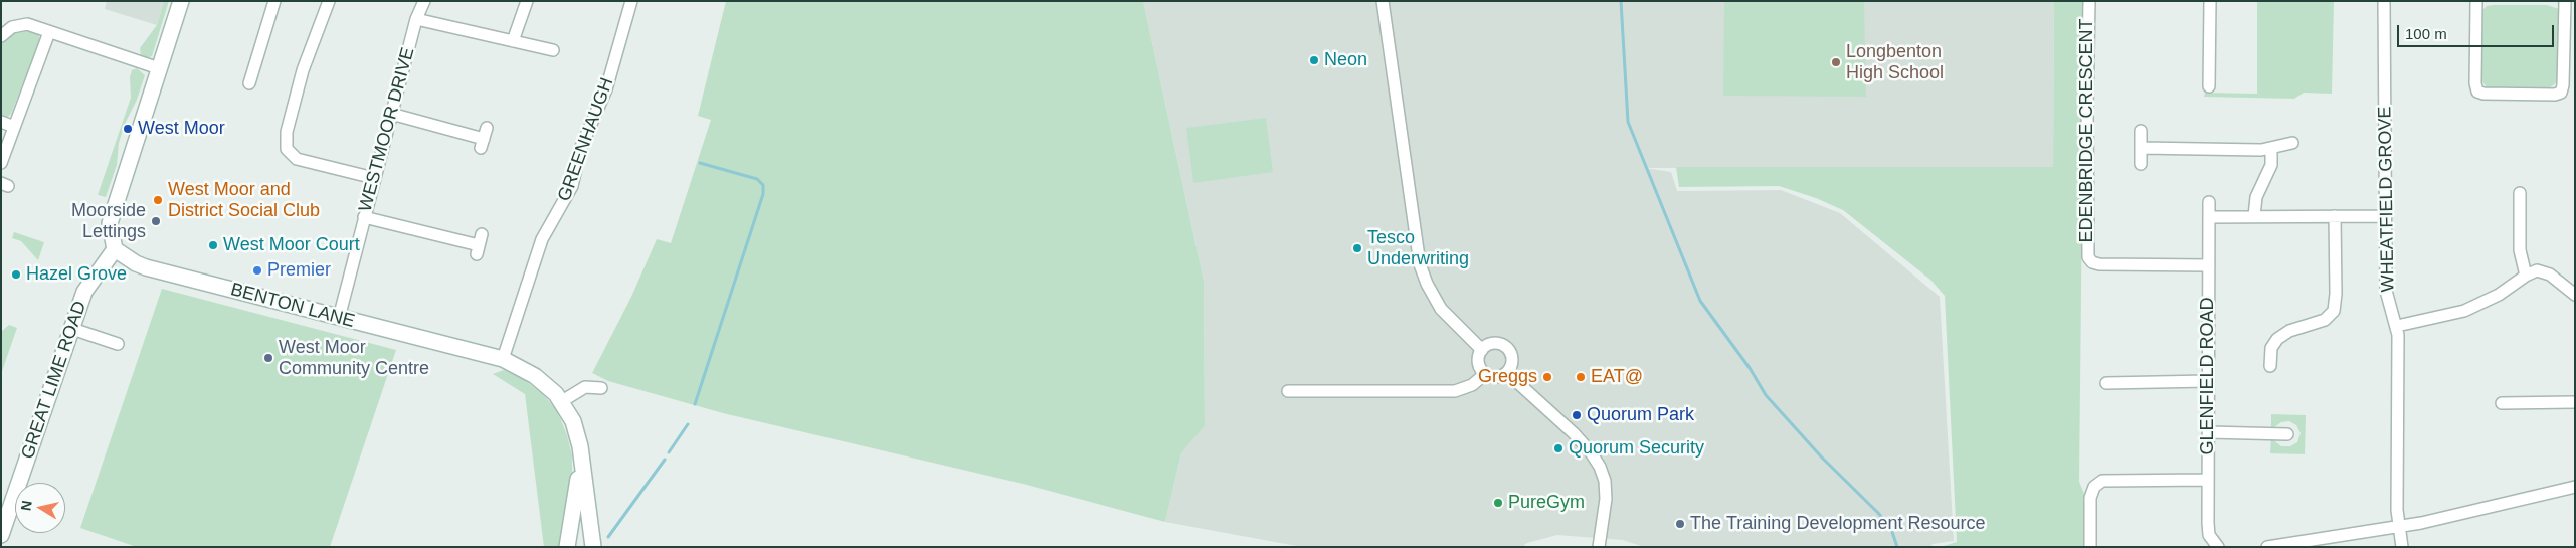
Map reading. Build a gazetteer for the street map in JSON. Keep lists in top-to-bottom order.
{
  "streets": {
    "main road": ["BENTON LANE", "GREAT LIME ROAD"],
    "street": [
      "WESTMOOR DRIVE",
      "EDENBRIDGE CRESCENT",
      "GREENHAUGH",
      "WHEATFIELD GROVE",
      "GLENFIELD ROAD"
    ]
  },
  "crossings": [
    ["WESTMOOR DRIVE", "BENTON LANE"],
    ["EDENBRIDGE CRESCENT", "GLENFIELD ROAD"],
    ["GREENHAUGH", "BENTON LANE"],
    ["BENTON LANE", "GREAT LIME ROAD"]
  ],
  "places": [
    "Neon",
    "Longbenton High School",
    "West Moor",
    "West Moor and District Social Club",
    "Moorside Lettings",
    "West Moor Court",
    "Tesco Underwriting",
    "Premier",
    "Hazel Grove",
    "West Moor Community Centre",
    "Greggs",
    "EAT@",
    "Quorum Park",
    "Quorum Security",
    "PureGym",
    "The Training Development Resource"
  ],
  "scale_bar": "100 m",
  "north": "left"
}
